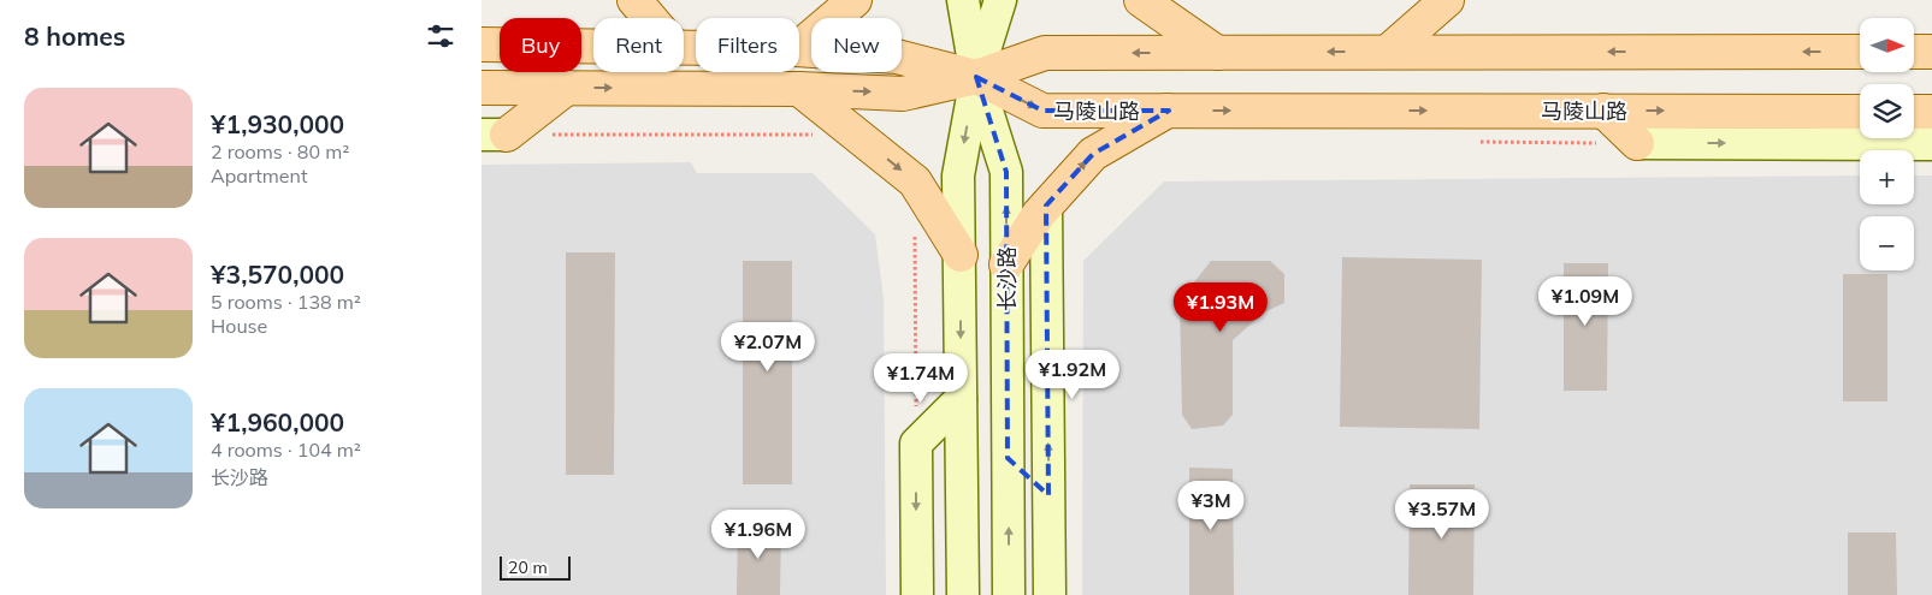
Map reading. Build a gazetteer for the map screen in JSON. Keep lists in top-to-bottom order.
{
  "streets": {
    "main road": ["马陵山路", "长沙路"]
  },
  "crossings": [
    ["马陵山路", "长沙路"]
  ],
  "scale_bar": "20 m",
  "north": "right",
  "page": {
    "heading": "8 homes",
    "map_buttons": ["+", "−"],
    "chip": [
      "Buy",
      "Rent",
      "Filters",
      "New"
    ],
    "list": [
      {
        "name": "¥1,930,000",
        "note": "2 rooms · 80 m² · Apartment"
      },
      {
        "name": "¥3,570,000",
        "note": "5 rooms · 138 m² · House"
      },
      {
        "name": "¥1,960,000",
        "note": "4 rooms · 104 m² · 长沙路"
      }
    ],
    "price": [
      "¥1.09M",
      "¥1.93M",
      "¥2.07M",
      "¥1.92M",
      "¥1.74M",
      "¥3M",
      "¥3.57M",
      "¥1.96M"
    ],
    "scale": "20 m"
  }
}
